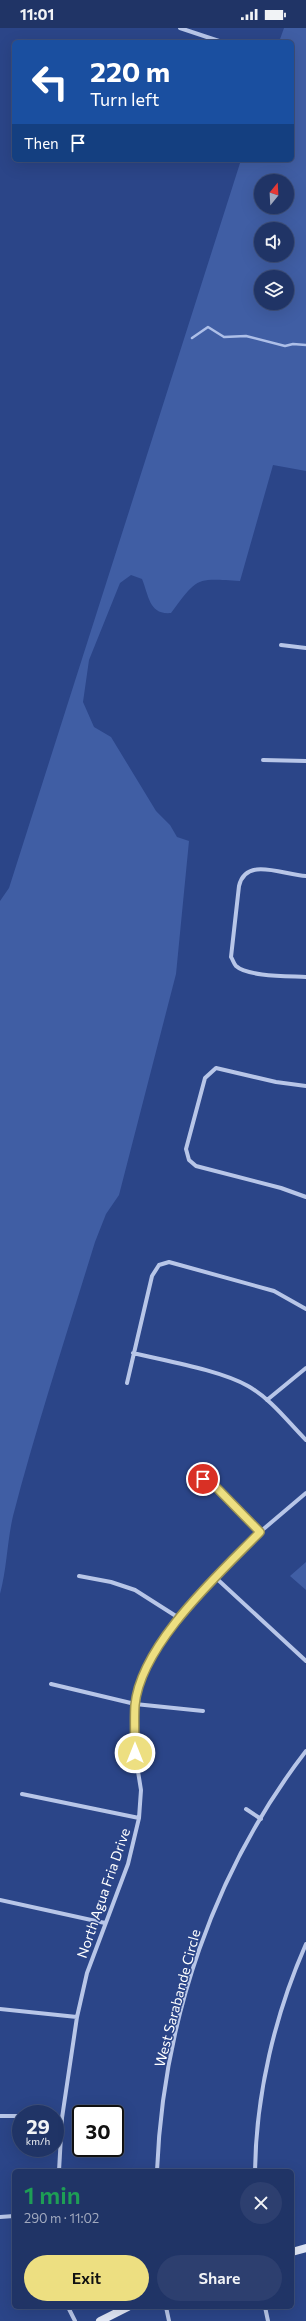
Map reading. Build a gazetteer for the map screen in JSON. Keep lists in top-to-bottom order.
{
  "streets": {
    "street": ["North Agua Fria Drive", "West Sarabande Circle"]
  },
  "north": "top",
  "page": {
    "status": "11:01",
    "turn": ["220 m", "Turn left"],
    "then": "Then",
    "speed": "29 km/h",
    "limit": "30",
    "heading": ["1 min", "290 m · 11:02"],
    "buttons": ["Exit", "Share"]
  }
}
